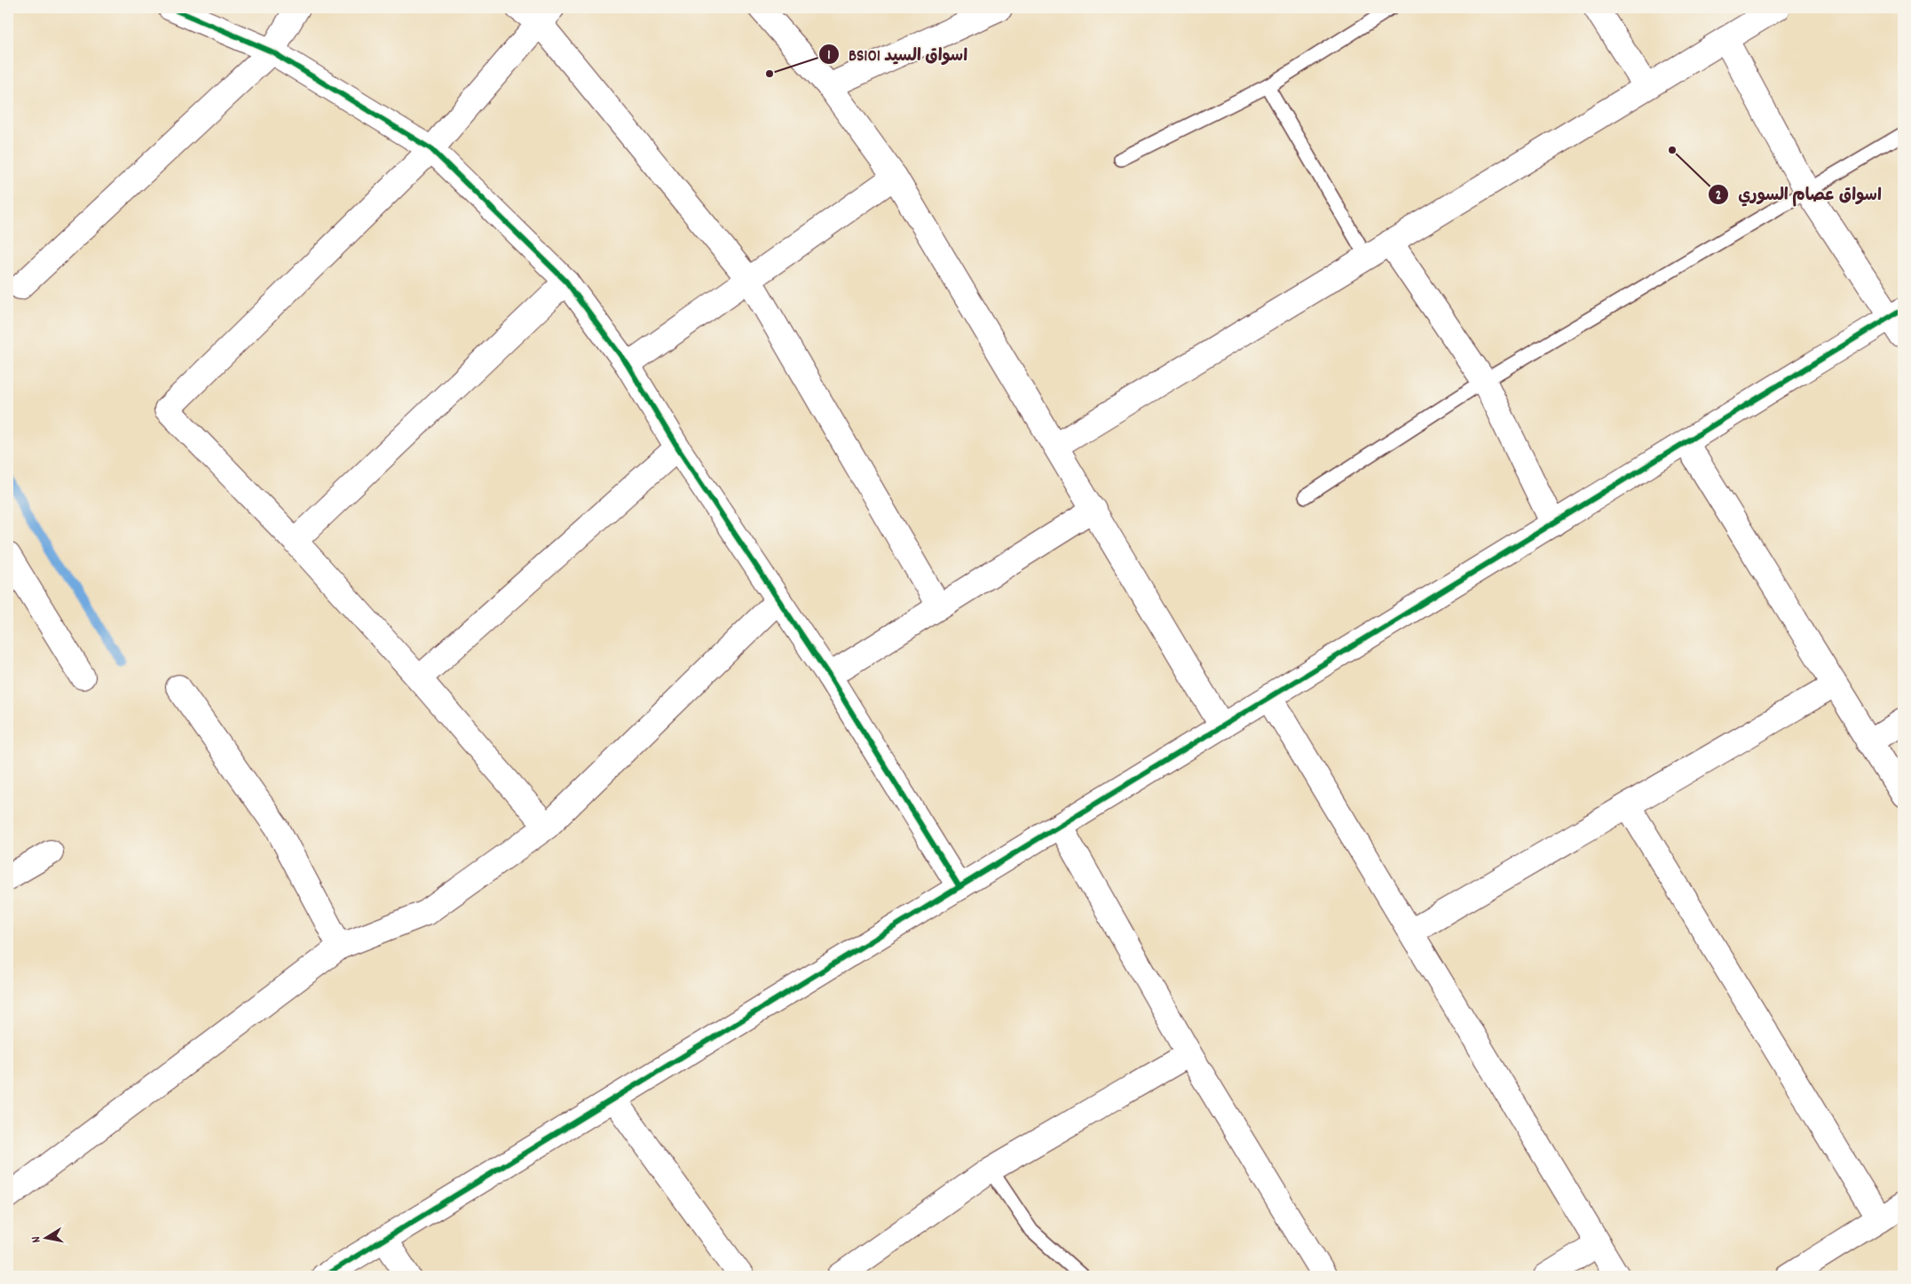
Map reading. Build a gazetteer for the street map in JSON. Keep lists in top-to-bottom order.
{
  "places": ["BS101 اسواق السيد", "اسواق عصام السوري"],
  "north": "left"
}
